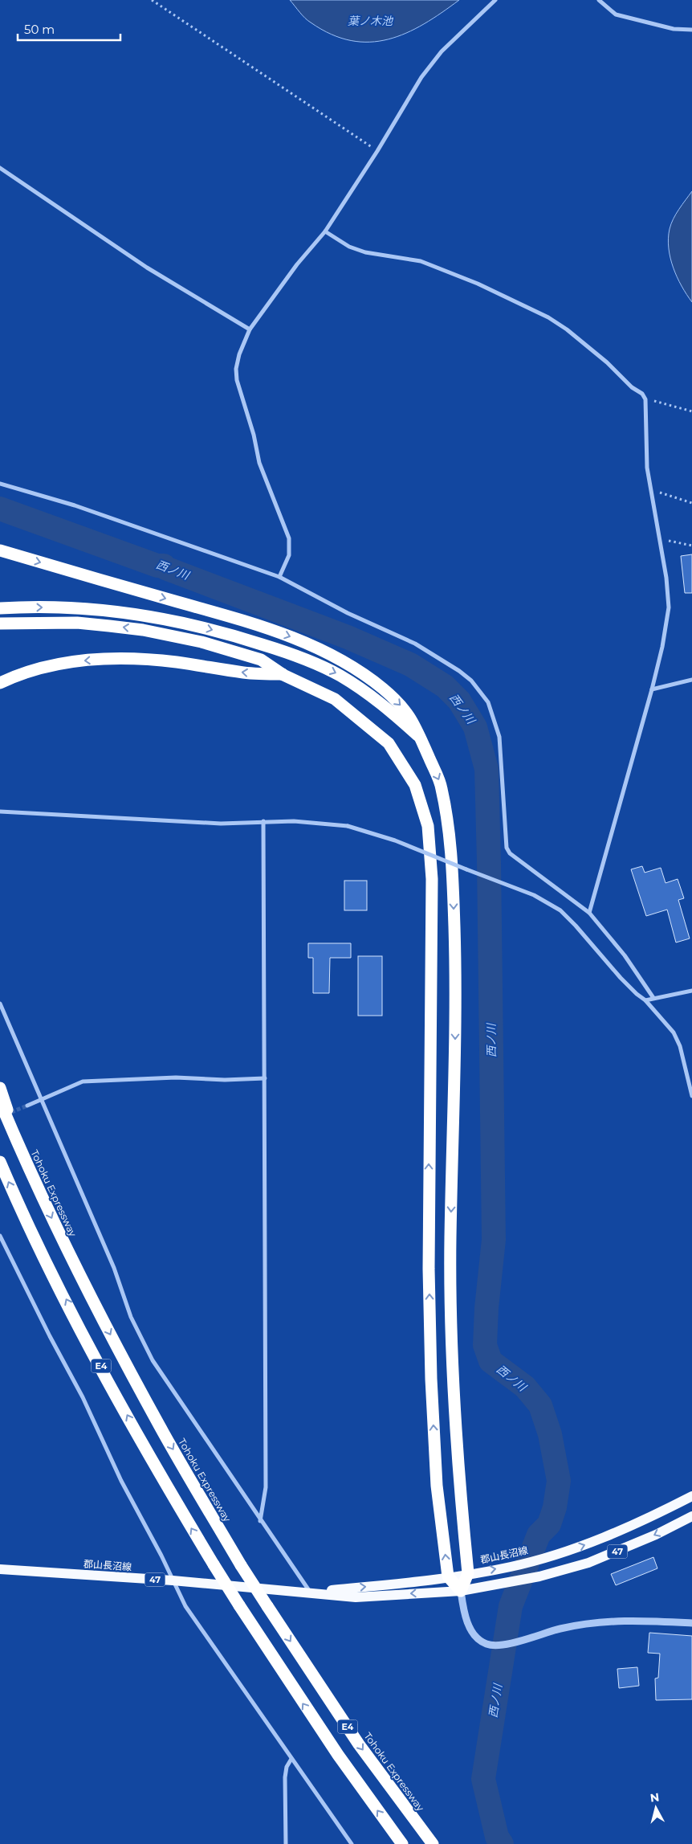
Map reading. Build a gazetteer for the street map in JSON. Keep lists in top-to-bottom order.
{
  "streets": {
    "highway": ["Tohoku Expressway", "E4"],
    "main road": ["47", "郡山長沼線"]
  },
  "water": ["葉ノ木池", "西ノ川"],
  "scale_bar": "50 m",
  "north": "top"
}
